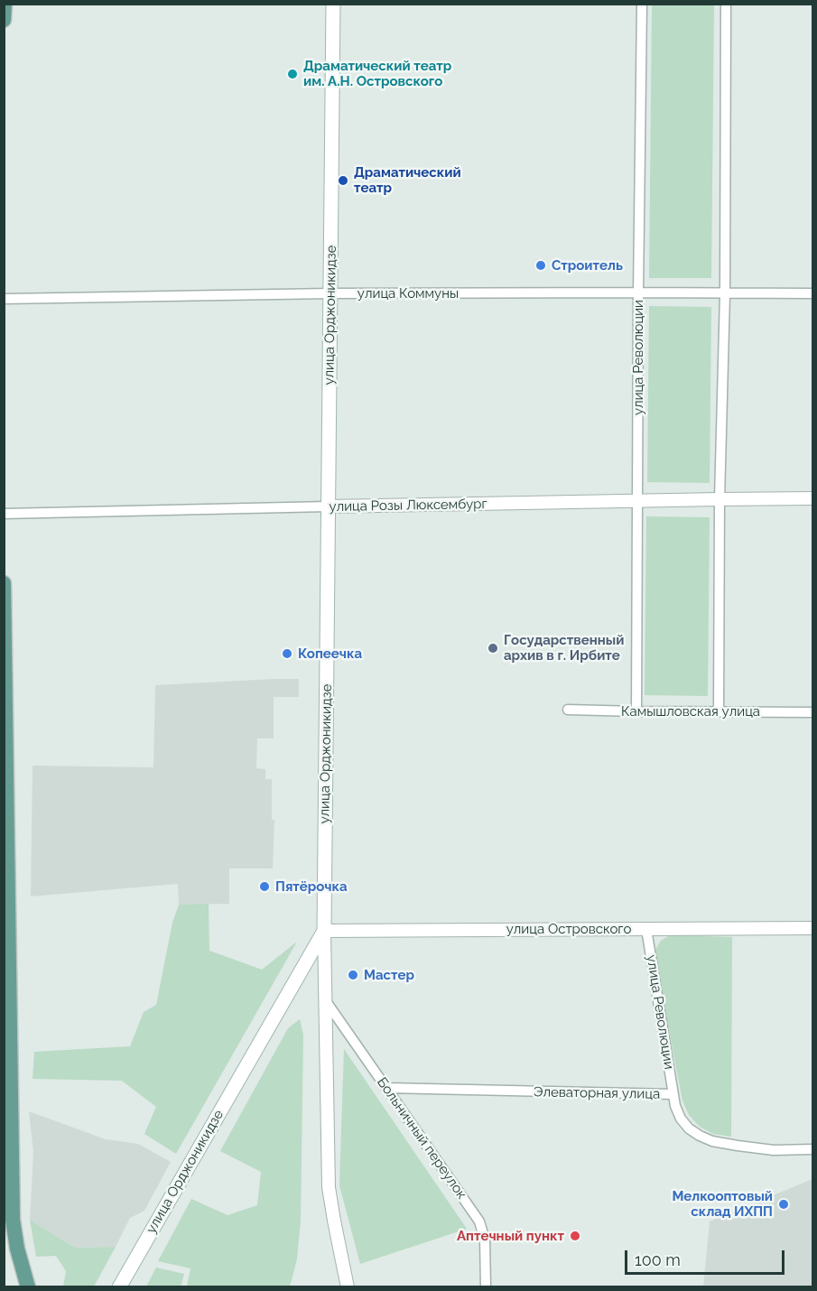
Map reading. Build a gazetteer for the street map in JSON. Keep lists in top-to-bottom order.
{
  "streets": {
    "main road": ["улица Орджоникидзе"],
    "street": [
      "улица Коммуны",
      "улица Революции",
      "улица Розы Люксембург",
      "Камышловская улица",
      "улица Островского",
      "Элеваторная улица",
      "Больничный переулок"
    ]
  },
  "crossings": [
    ["улица Коммуны", "улица Орджоникидзе"],
    ["улица Коммуны", "улица Революции"],
    ["улица Орджоникидзе", "улица Розы Люксембург"],
    ["улица Орджоникидзе", "улица Островского"],
    ["улица Революции", "улица Розы Люксембург"],
    ["улица Революции", "Камышловская улица"],
    ["улица Революции", "улица Островского"],
    ["улица Революции", "Элеваторная улица"],
    ["Элеваторная улица", "Больничный переулок"]
  ],
  "places": [
    "Драматический театр им. А.Н. Островского",
    "Драматический театр",
    "Строитель",
    "Государственный архив в г. Ирбите",
    "Копеечка",
    "Пятёрочка",
    "Мастер",
    "Мелкооптовый склад ИХПП",
    "Аптечный пункт"
  ],
  "scale_bar": "100 m"
}
